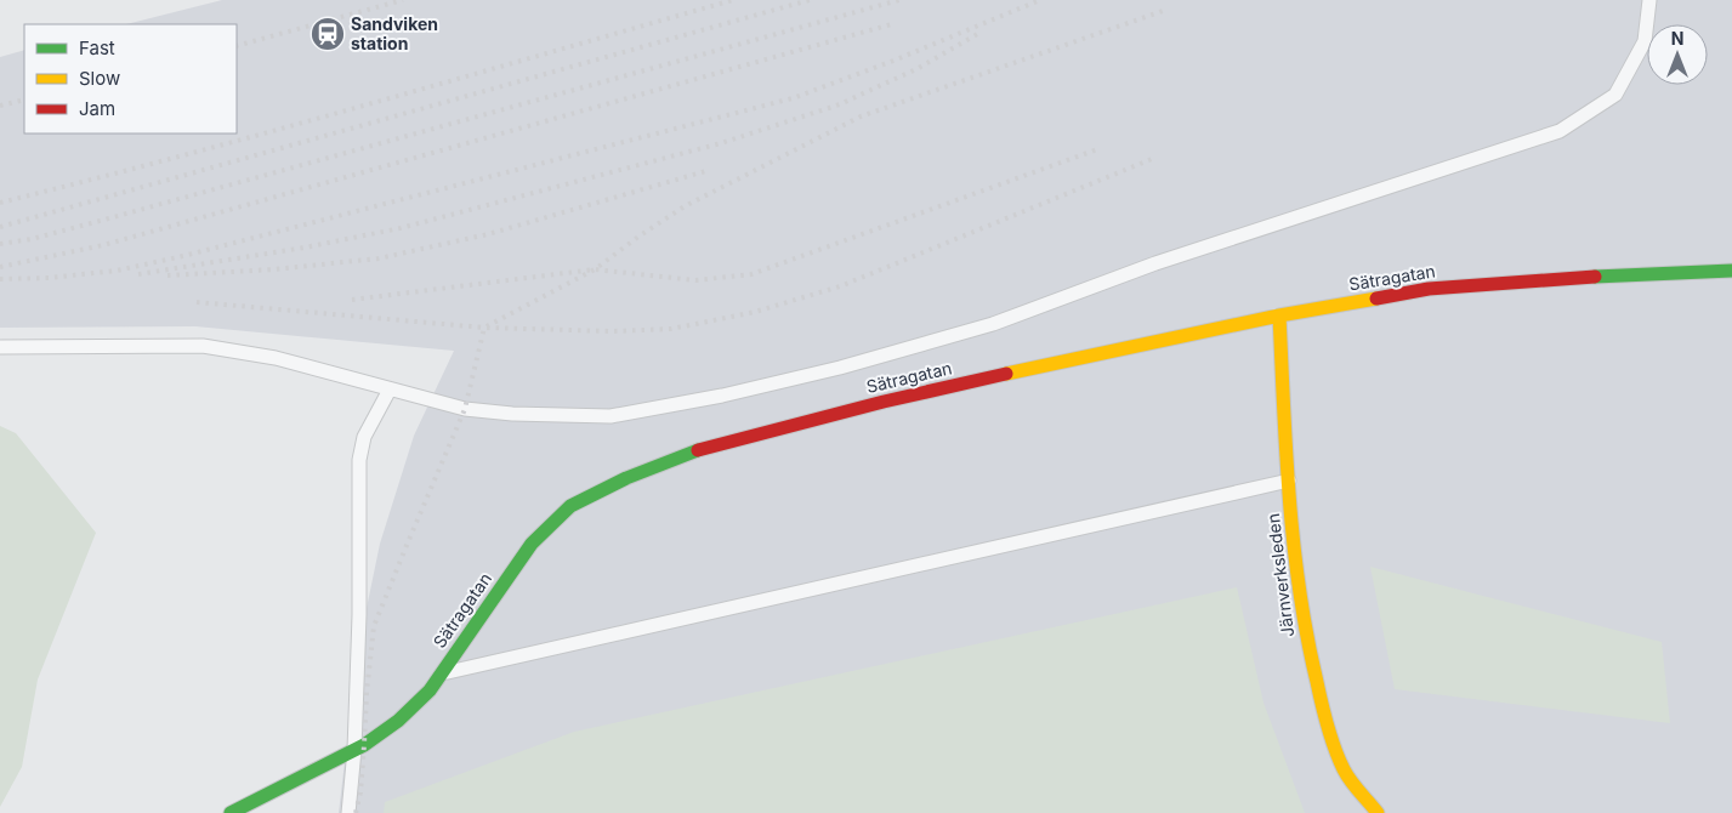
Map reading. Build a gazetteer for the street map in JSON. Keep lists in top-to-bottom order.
{
  "streets": {
    "street": ["Sätragatan", "Järnverksleden"]
  },
  "crossings": [
    ["Sätragatan", "Järnverksleden"]
  ],
  "places": {
    "station": ["Sandviken station"]
  },
  "legend": ["Fast", "Slow", "Jam"],
  "north": "top"
}
